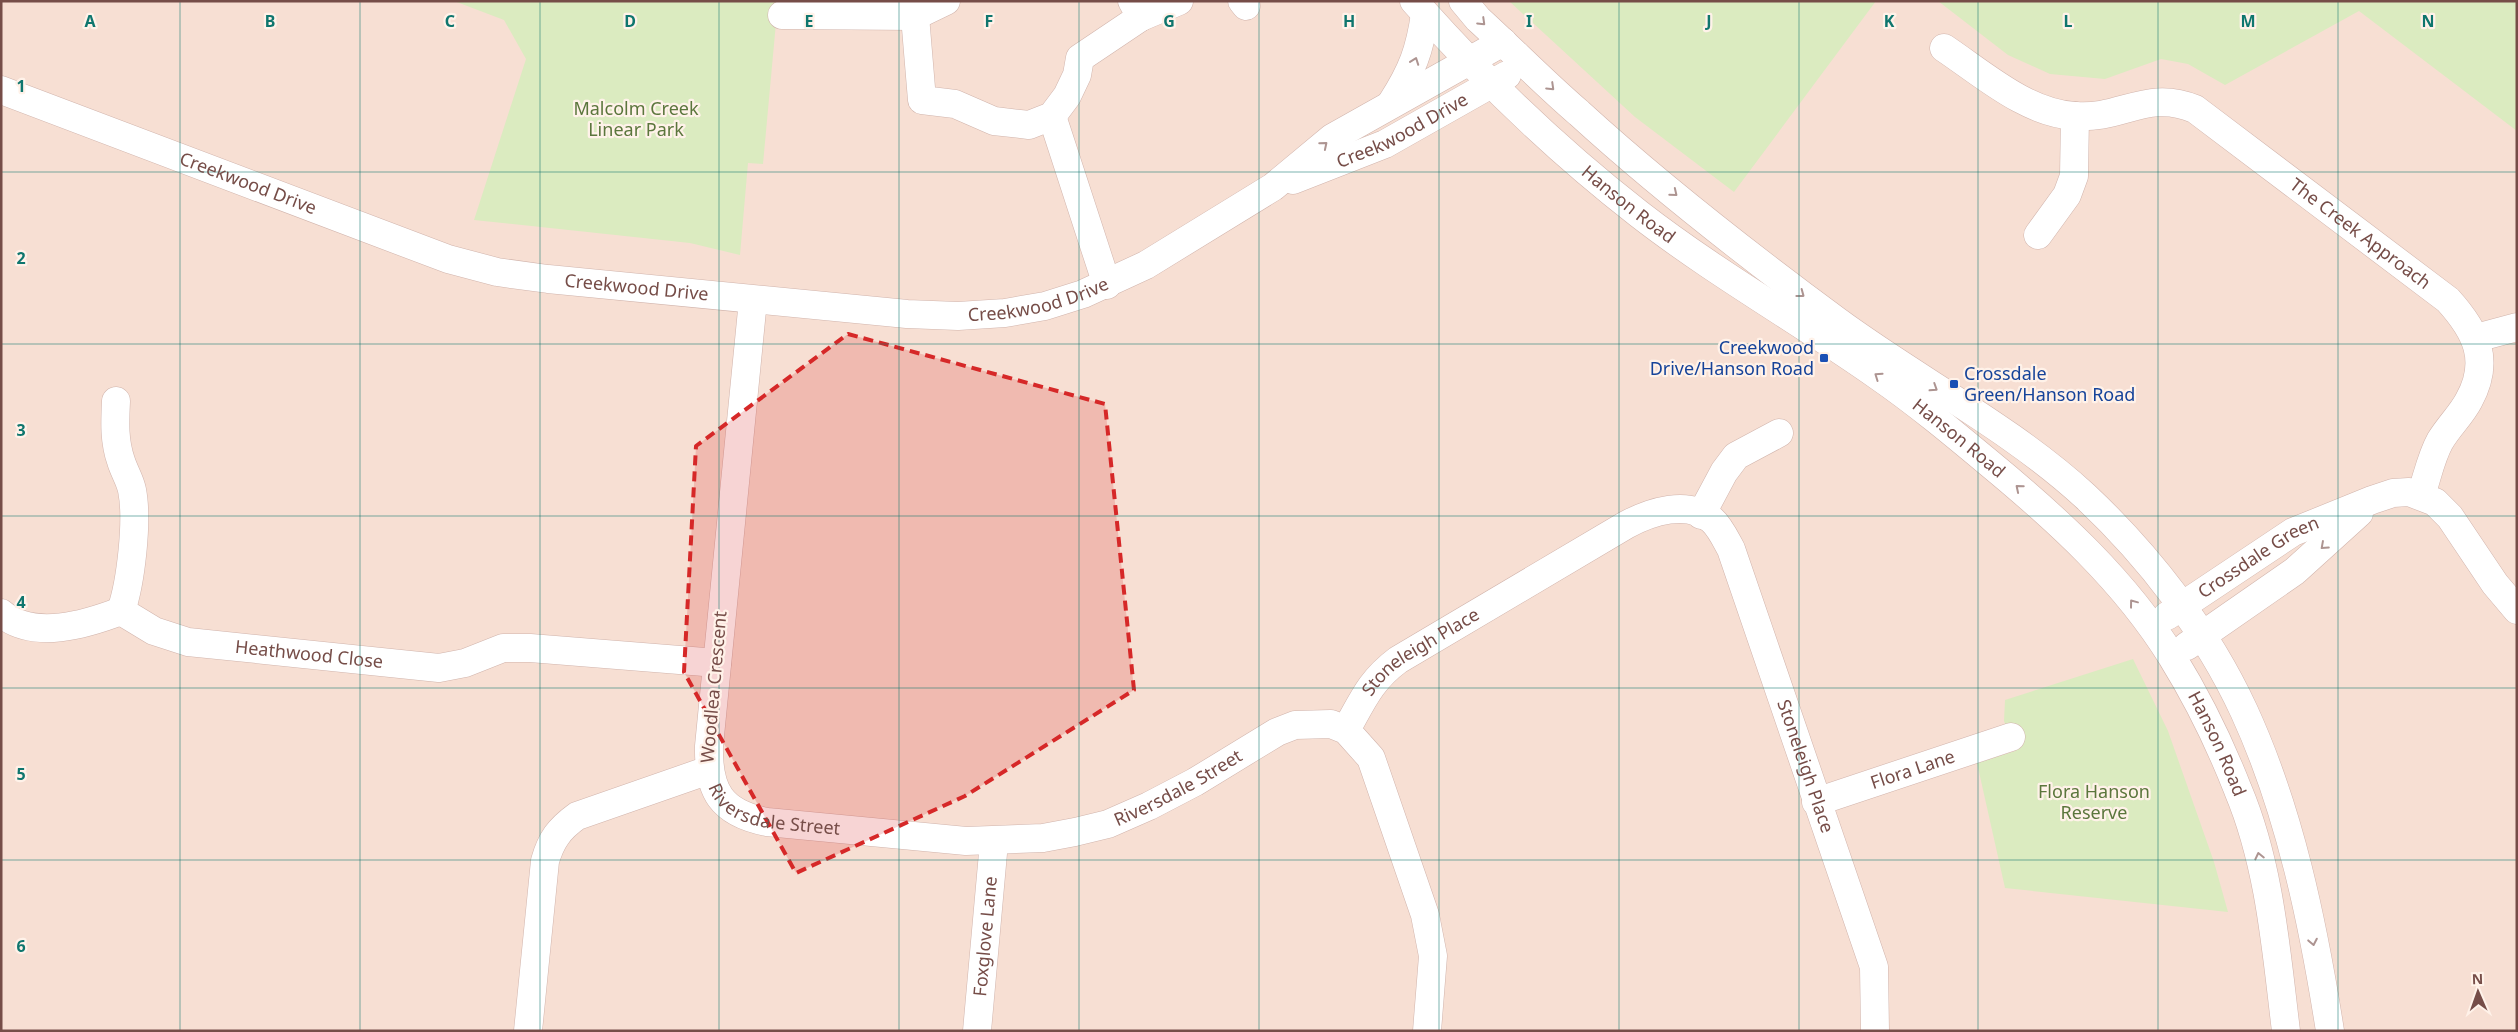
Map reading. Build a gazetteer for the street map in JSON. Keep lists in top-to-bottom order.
{
  "streets": {
    "street": [
      "Creekwood Drive",
      "Hanson Road",
      "The Creek Approach",
      "Crossdale Green",
      "Heathwood Close",
      "Stoneleigh Place",
      "Woodlea Crescent",
      "Flora Lane",
      "Riversdale Street",
      "Foxglove Lane"
    ]
  },
  "crossings": [
    ["Creekwood Drive", "Hanson Road"],
    ["Creekwood Drive", "Woodlea Crescent"],
    ["Hanson Road", "Crossdale Green"],
    ["The Creek Approach", "Crossdale Green"],
    ["Heathwood Close", "Woodlea Crescent"],
    ["Stoneleigh Place", "Flora Lane"],
    ["Stoneleigh Place", "Riversdale Street"],
    ["Woodlea Crescent", "Riversdale Street"],
    ["Riversdale Street", "Foxglove Lane"]
  ],
  "parks": ["Malcolm Creek Linear Park", "Flora Hanson Reserve"],
  "places": {
    "transit": ["Creekwood Drive/Hanson Road", "Crossdale Green/Hanson Road"]
  },
  "north": "top",
  "grid": {
    "columns": [
      "A",
      "B",
      "C",
      "D",
      "E",
      "F",
      "G",
      "H",
      "I",
      "J",
      "K",
      "L",
      "M",
      "N"
    ],
    "rows": [
      "1",
      "2",
      "3",
      "4",
      "5",
      "6"
    ]
  }
}
